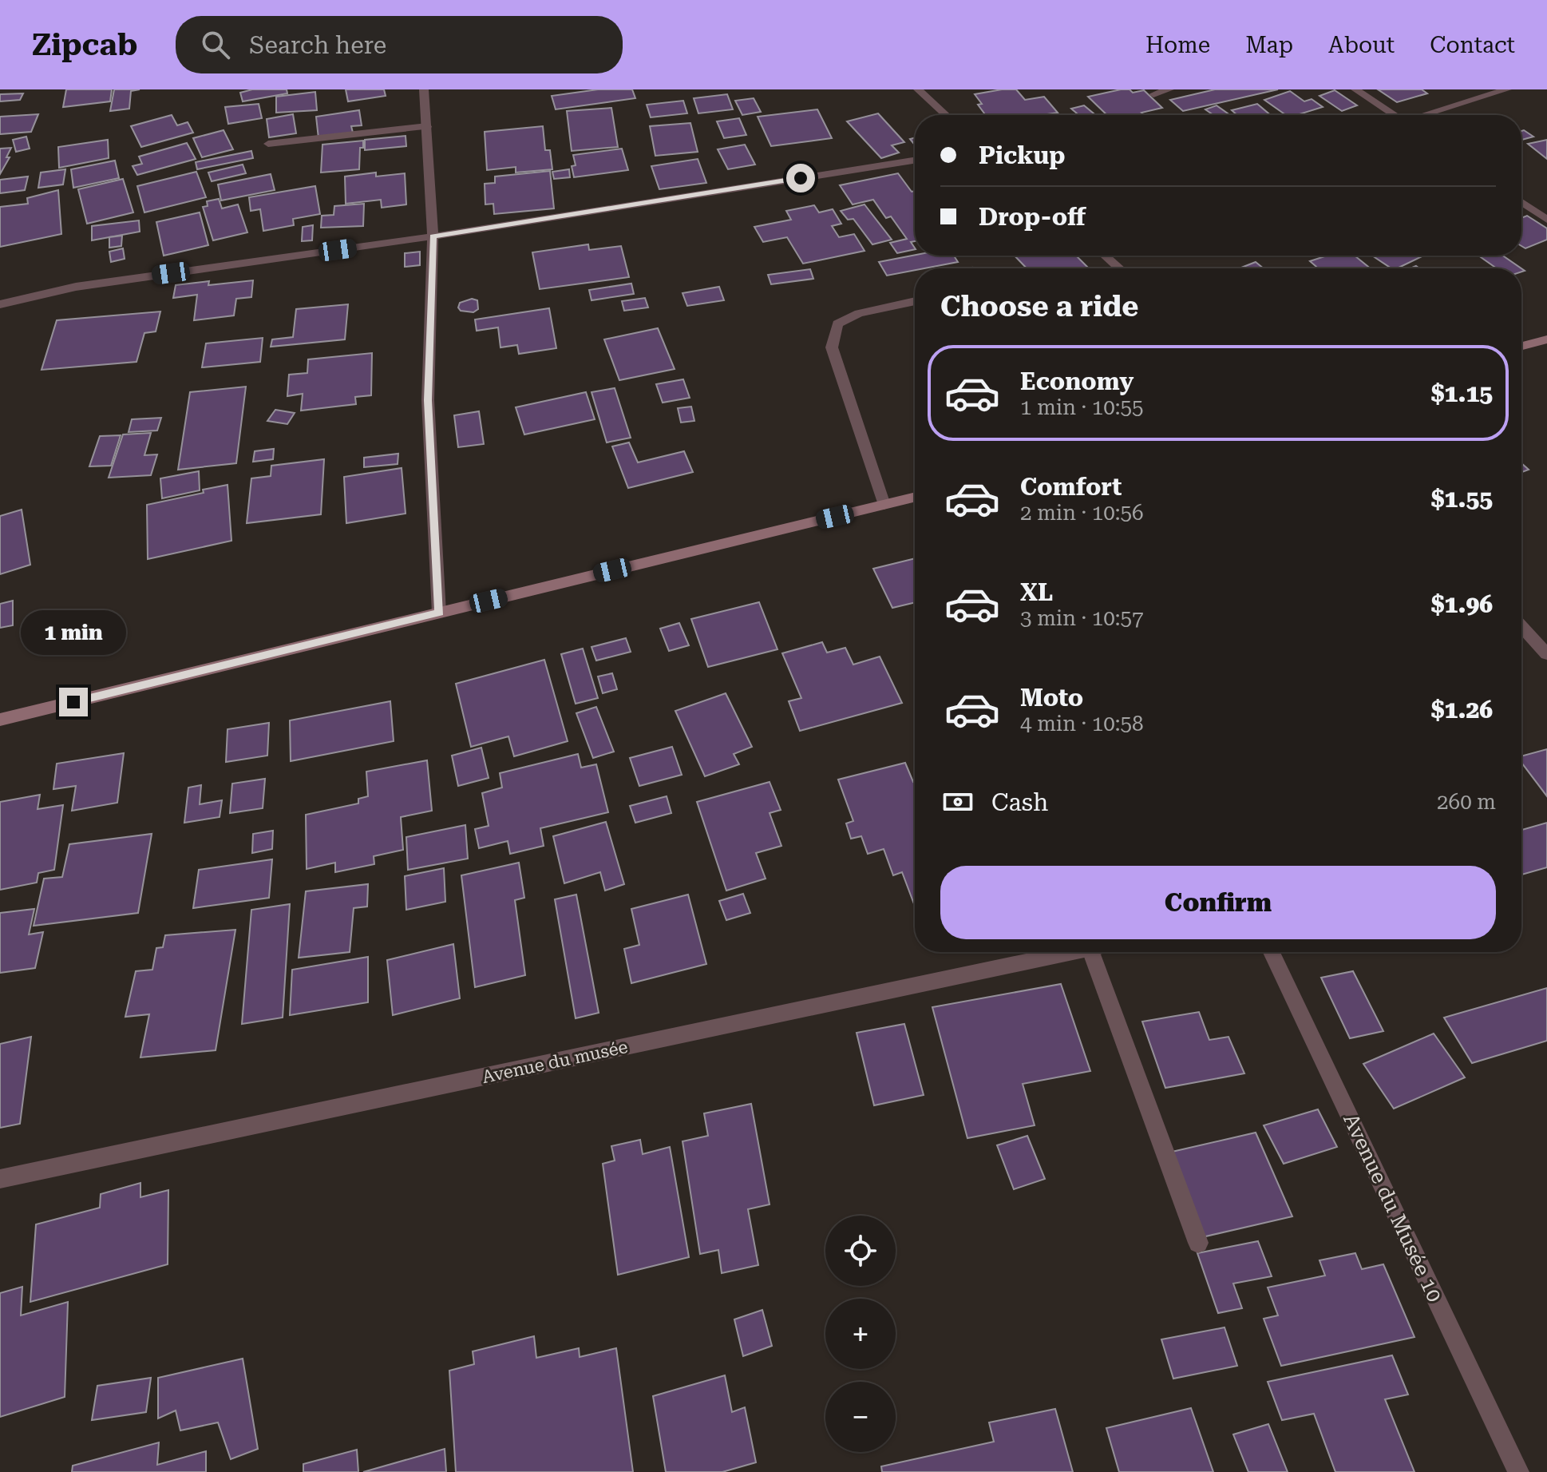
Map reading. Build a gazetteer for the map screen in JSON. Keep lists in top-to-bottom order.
{
  "streets": {
    "street": ["Avenue du musée", "Avenue du Musée 10"]
  },
  "page": {
    "header": "Zipcab",
    "search": "Search here",
    "nav": [
      "Home",
      "Map",
      "About",
      "Contact"
    ],
    "banner": ["Pickup", "Drop-off"],
    "heading": "Choose a ride",
    "list": [
      {
        "name": "Economy",
        "note": "1 min · 10:55",
        "value": "$1.15"
      },
      {
        "name": "Comfort",
        "note": "2 min · 10:56",
        "value": "$1.55"
      },
      {
        "name": "XL",
        "note": "3 min · 10:57",
        "value": "$1.96"
      },
      {
        "name": "Moto",
        "note": "4 min · 10:58",
        "value": "$1.26"
      }
    ],
    "bubble": "1 min",
    "pay": ["Cash", "260 m"],
    "buttons": "Confirm",
    "map_buttons": ["+", "−"]
  }
}
